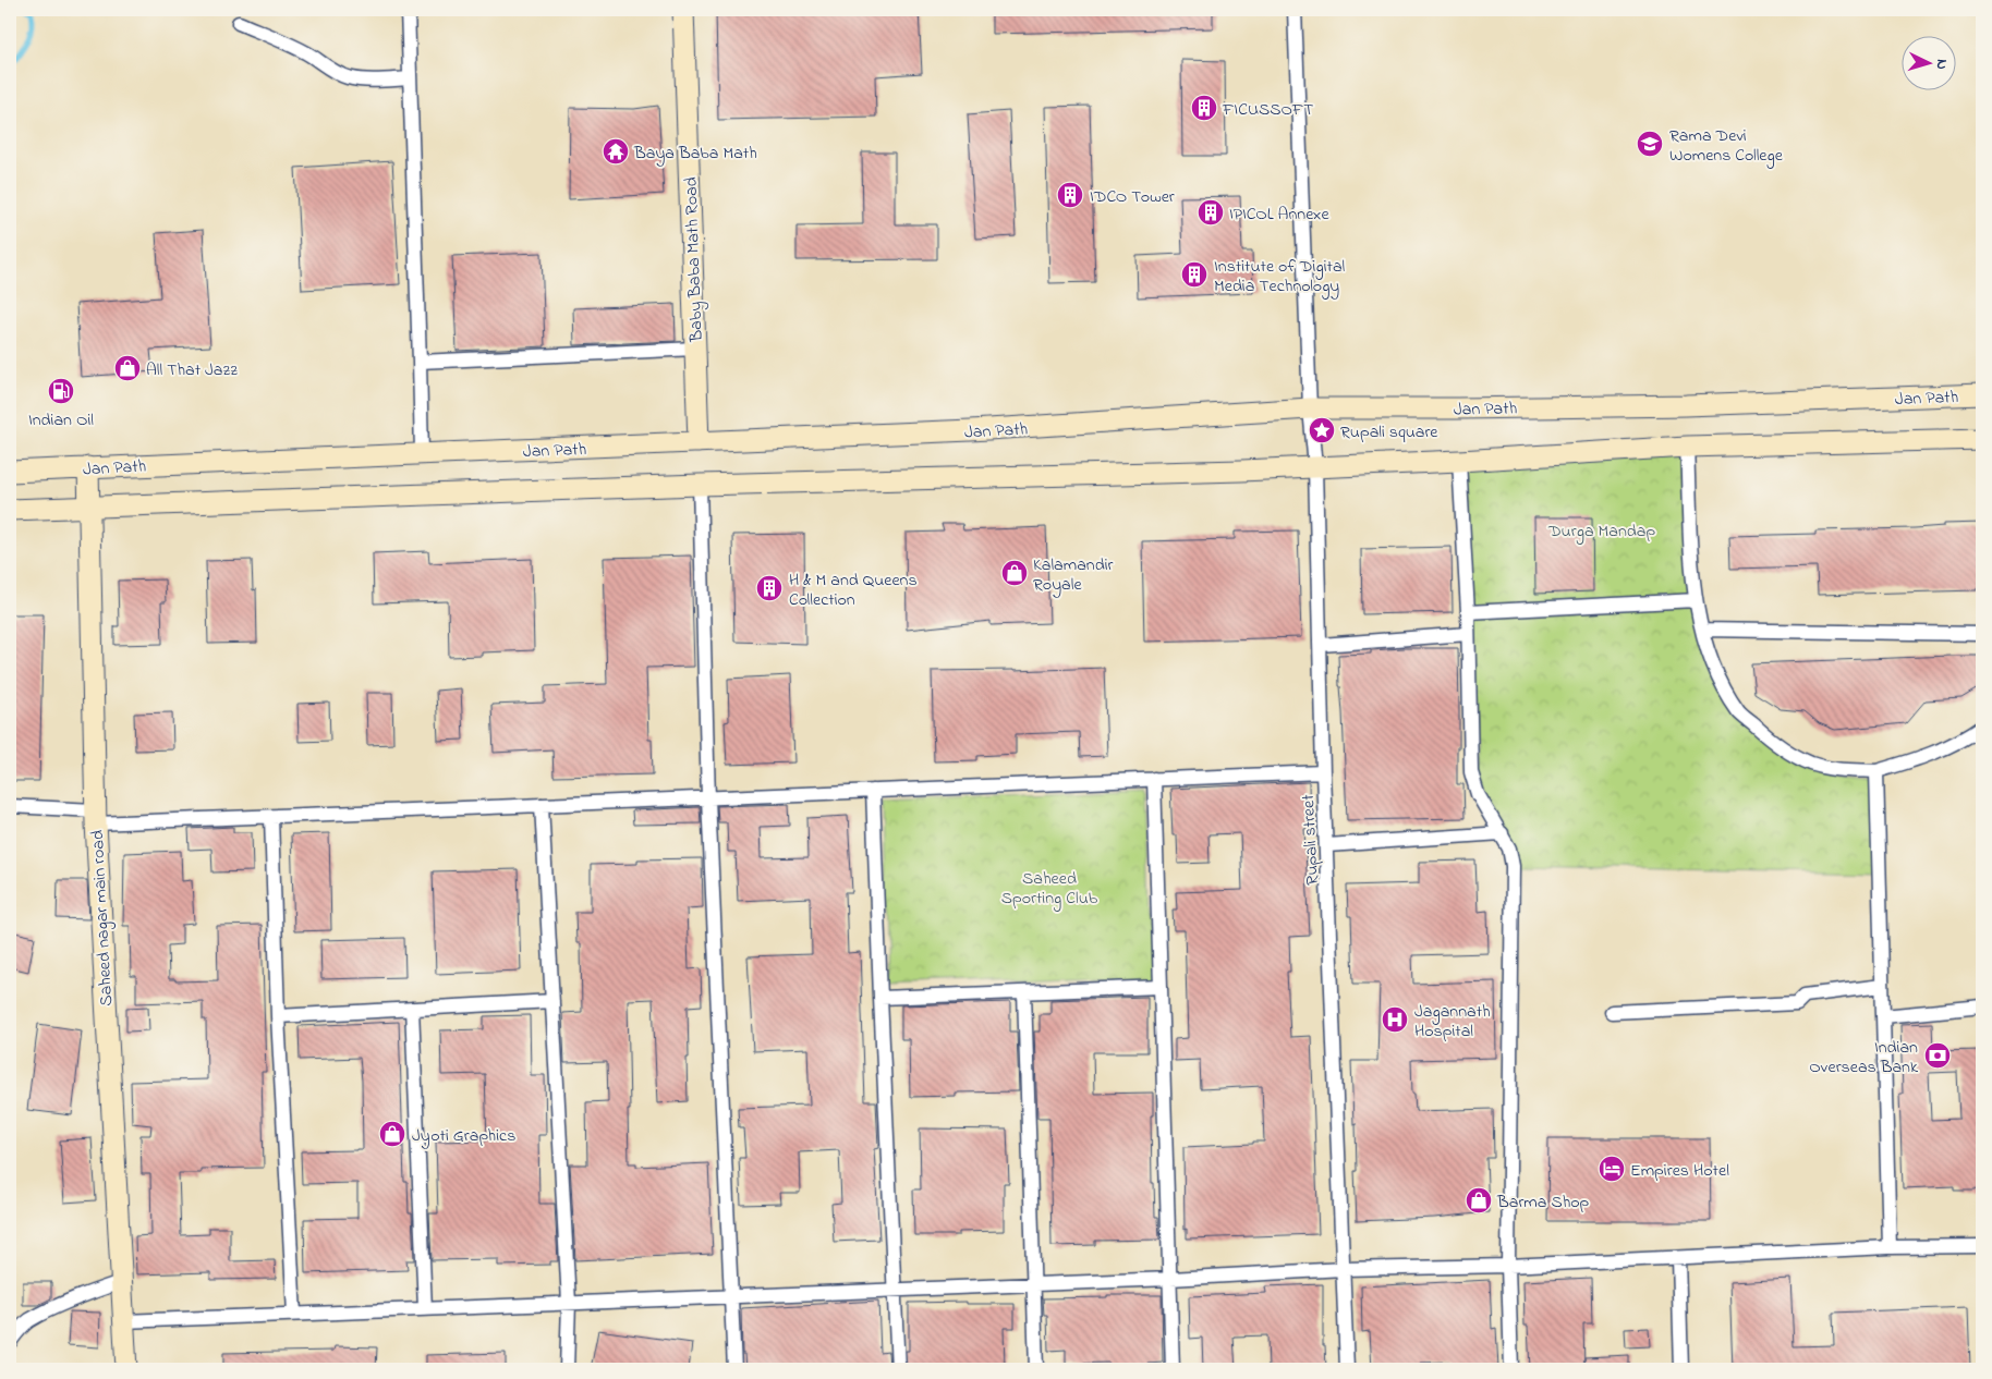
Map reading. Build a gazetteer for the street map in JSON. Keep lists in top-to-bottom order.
{
  "streets": {
    "main road": ["Baby Baba Math Road", "Jan Path", "Saheed nagar main road"],
    "street": ["Rupali street"]
  },
  "crossings": [
    ["Baby Baba Math Road", "Jan Path"],
    ["Jan Path", "Rupali street"],
    ["Jan Path", "Saheed nagar main road"]
  ],
  "parks": ["Durga Mandap", "Saheed Sporting Club"],
  "places": {
    "building": [
      "FICUSSOFT",
      "IDCO Tower",
      "IPICOL Annexe",
      "Institute of Digital Media Technology",
      "H & M and Queens Collection"
    ],
    "school or university": ["Rama Devi Womens College"],
    "temple": ["Baya Baba Math"],
    "shop": [
      "All That Jazz",
      "Kalamandir Royale",
      "Jyoti Graphics",
      "Barma Shop"
    ],
    "fuel station": ["Indian Oil"],
    "place": ["Rupali square"],
    "hospital": ["Jagannath Hospital"],
    "bank": ["Indian Overseas Bank"],
    "hotel": ["Empires Hotel"]
  },
  "north": "right"
}
